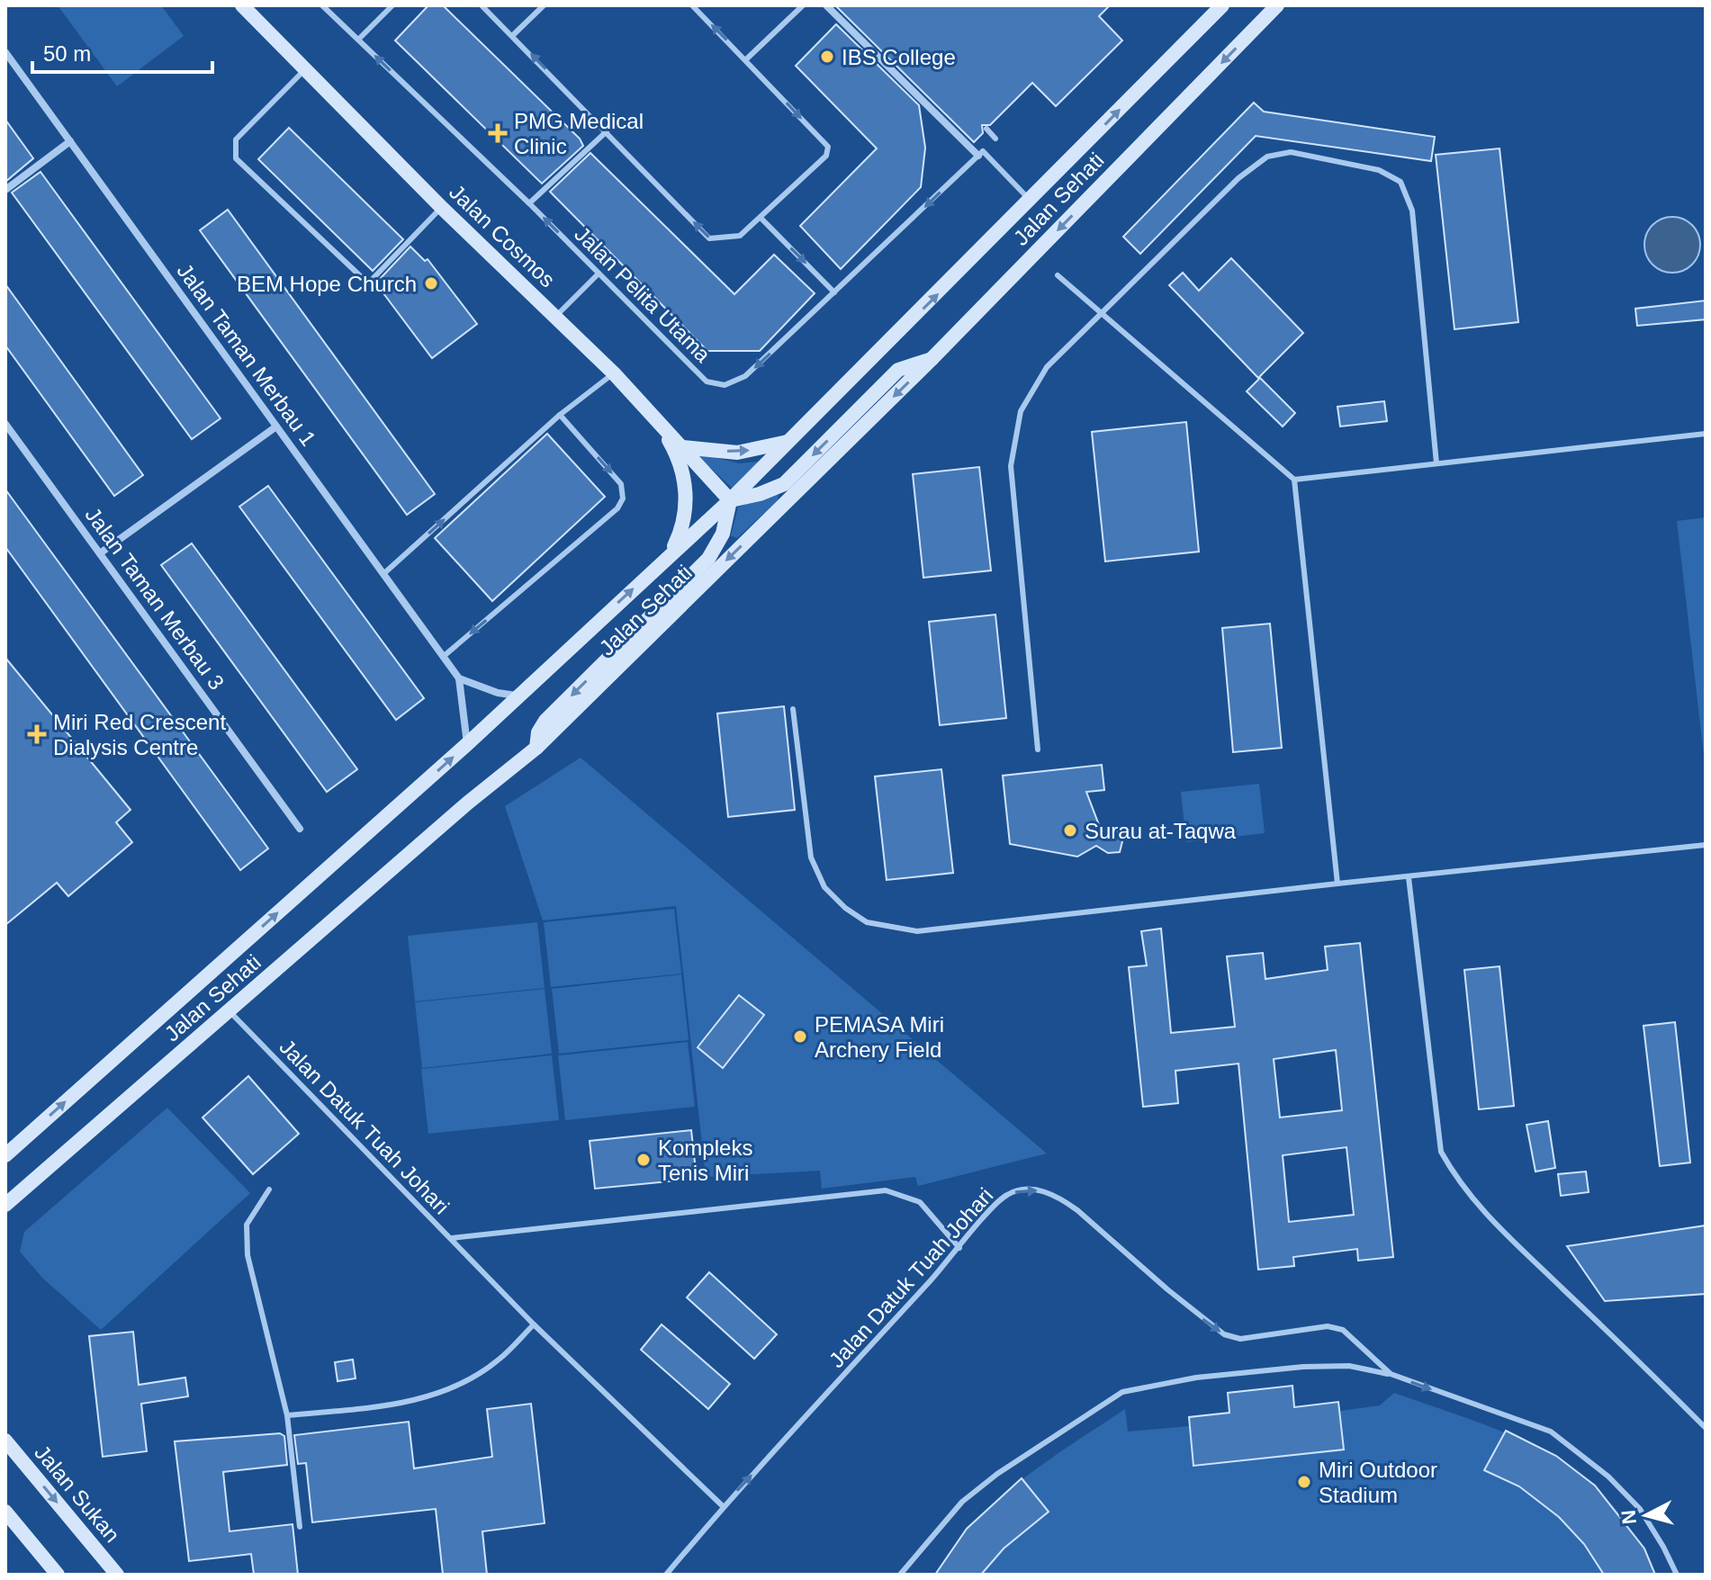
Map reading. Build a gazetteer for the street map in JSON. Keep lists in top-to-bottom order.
{
  "streets": {
    "main road": ["Jalan Sehati", "Jalan Cosmos", "Jalan Sukan"],
    "street": ["Jalan Taman Merbau 1", "Jalan Taman Merbau 3"],
    "lane": ["Jalan Pelita Utama", "Jalan Datuk Tuah Johari"]
  },
  "crossings": [
    ["Jalan Sehati", "Jalan Cosmos"],
    ["Jalan Sehati", "Jalan Datuk Tuah Johari"]
  ],
  "places": {
    "other": [
      "IBS College",
      "BEM Hope Church",
      "Surau at-Taqwa",
      "PEMASA Miri Archery Field",
      "Kompleks Tenis Miri",
      "Miri Outdoor Stadium"
    ],
    "health": ["PMG Medical Clinic", "Miri Red Crescent Dialysis Centre"]
  },
  "scale_bar": "50 m",
  "north": "left"
}
